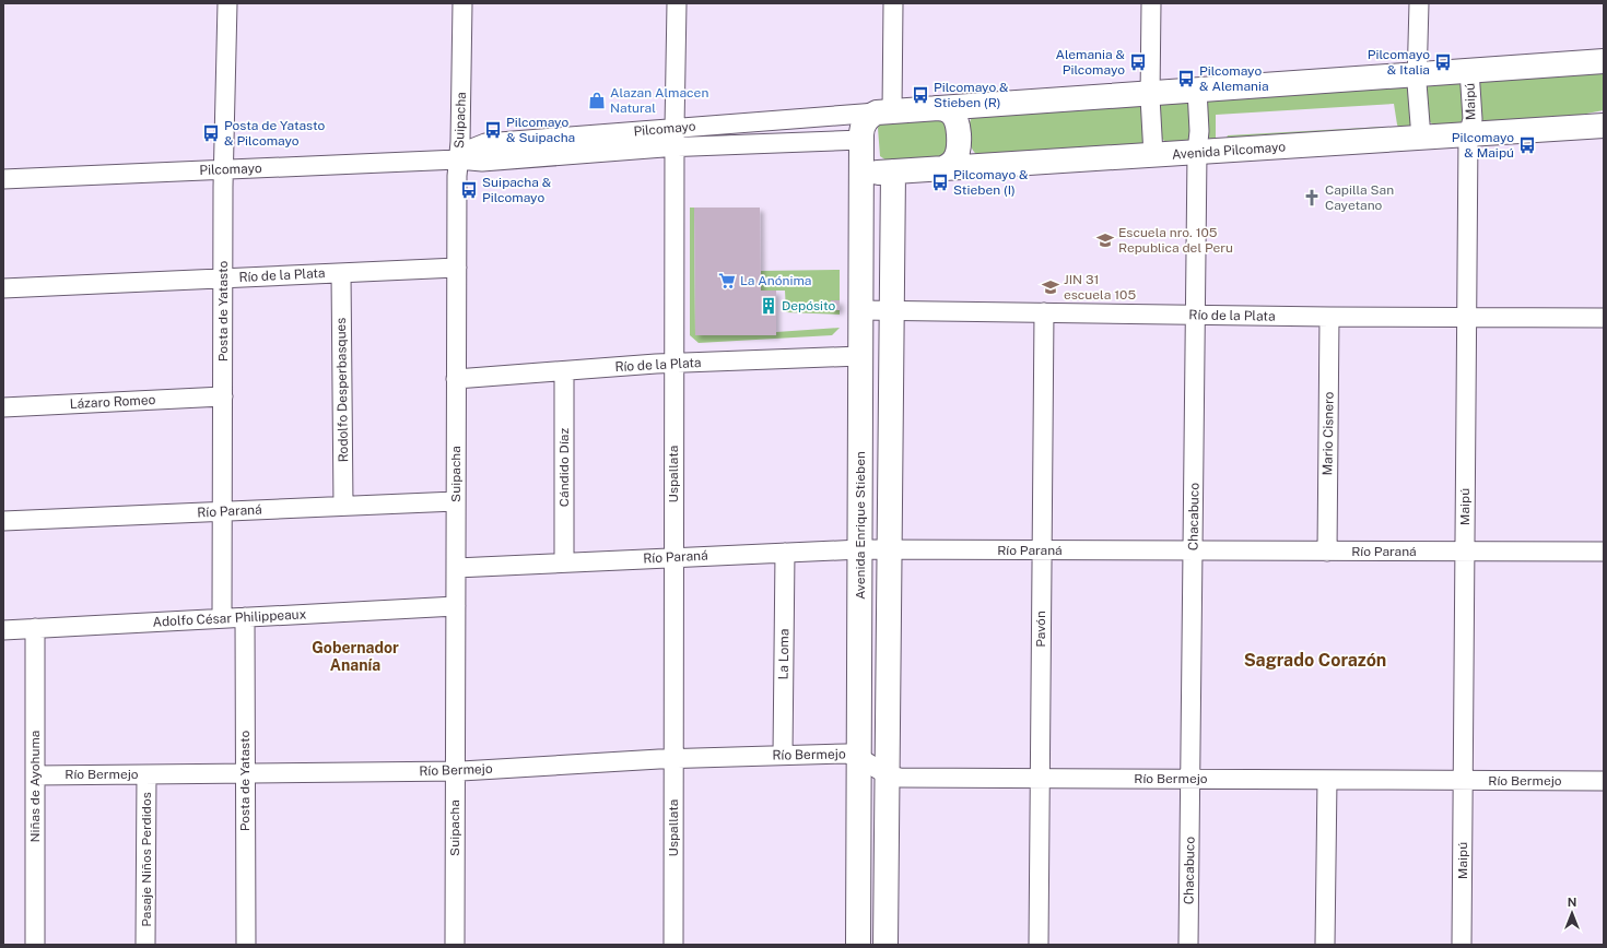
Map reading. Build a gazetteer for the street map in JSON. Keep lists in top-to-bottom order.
{
  "streets": {
    "main road": ["Avenida Pilcomayo", "Avenida Enrique Stieben"],
    "street": [
      "Maipú",
      "Suipacha",
      "Pilcomayo",
      "Río de la Plata",
      "Posta de Yatasto",
      "Rodolfo Desperbasques",
      "Lázaro Romeo",
      "Mario Cisnero",
      "Cándido Díaz",
      "Uspallata",
      "Río Paraná",
      "Chacabuco",
      "Adolfo César Philippeaux",
      "Pavón",
      "La Loma",
      "Río Bermejo",
      "Niñas de Ayohuma",
      "Pasaje Niños Perdidos"
    ]
  },
  "crossings": [
    ["Maipú", "Avenida Pilcomayo"],
    ["Maipú", "Río de la Plata"],
    ["Maipú", "Río Paraná"],
    ["Maipú", "Río Bermejo"],
    ["Suipacha", "Pilcomayo"],
    ["Suipacha", "Río de la Plata"],
    ["Suipacha", "Río Paraná"],
    ["Suipacha", "Adolfo César Philippeaux"],
    ["Suipacha", "Río Bermejo"],
    ["Pilcomayo", "Avenida Pilcomayo"],
    ["Pilcomayo", "Posta de Yatasto"],
    ["Pilcomayo", "Uspallata"],
    ["Pilcomayo", "Avenida Enrique Stieben"],
    ["Avenida Pilcomayo", "Chacabuco"],
    ["Avenida Pilcomayo", "Avenida Enrique Stieben"],
    ["Río de la Plata", "Posta de Yatasto"],
    ["Río de la Plata", "Rodolfo Desperbasques"],
    ["Río de la Plata", "Mario Cisnero"],
    ["Río de la Plata", "Cándido Díaz"],
    ["Río de la Plata", "Uspallata"],
    ["Río de la Plata", "Chacabuco"],
    ["Río de la Plata", "Avenida Enrique Stieben"],
    ["Río de la Plata", "Pavón"],
    ["Posta de Yatasto", "Lázaro Romeo"],
    ["Posta de Yatasto", "Río Paraná"],
    ["Posta de Yatasto", "Adolfo César Philippeaux"],
    ["Posta de Yatasto", "Río Bermejo"],
    ["Rodolfo Desperbasques", "Río Paraná"],
    ["Mario Cisnero", "Río Paraná"],
    ["Cándido Díaz", "Río Paraná"],
    ["Uspallata", "Río Paraná"],
    ["Uspallata", "Río Bermejo"],
    ["Río Paraná", "Chacabuco"],
    ["Río Paraná", "Avenida Enrique Stieben"],
    ["Río Paraná", "Pavón"],
    ["Río Paraná", "La Loma"],
    ["Chacabuco", "Río Bermejo"],
    ["Avenida Enrique Stieben", "Río Bermejo"],
    ["Adolfo César Philippeaux", "Niñas de Ayohuma"],
    ["Pavón", "Río Bermejo"],
    ["La Loma", "Río Bermejo"],
    ["Río Bermejo", "Niñas de Ayohuma"],
    ["Río Bermejo", "Pasaje Niños Perdidos"]
  ],
  "districts": ["Gobernador Ananía", "Sagrado Corazón"],
  "places": {
    "bus stop": [
      "Alemania & Pilcomayo",
      "Pilcomayo & Italia",
      "Pilcomayo & Alemania",
      "Pilcomayo & Stieben (R)",
      "Pilcomayo & Suipacha",
      "Posta de Yatasto & Pilcomayo",
      "Pilcomayo & Maipú",
      "Pilcomayo & Stieben (I)",
      "Suipacha & Pilcomayo"
    ],
    "shop": ["Alazan Almacen Natural"],
    "church": ["Capilla San Cayetano"],
    "school or university": ["Escuela nro. 105 Republica del Peru", "JIN 31 escuela 105"],
    "supermarket": ["La Anónima"],
    "building": ["Depósito"]
  },
  "north": "top"
}
